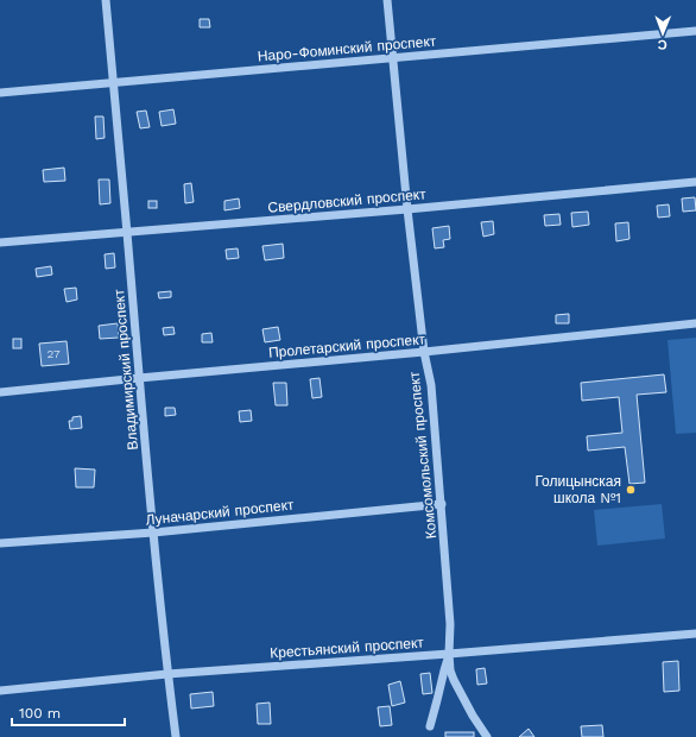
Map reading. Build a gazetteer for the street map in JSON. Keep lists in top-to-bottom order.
{
  "streets": {
    "street": [
      "Наро-Фоминский проспект",
      "Свердловский проспект",
      "Пролетарский проспект",
      "Владимирский проспект",
      "Комсомольский проспект",
      "Луначарский проспект",
      "Крестьянский проспект"
    ]
  },
  "crossings": [
    ["Наро-Фоминский проспект", "Владимирский проспект"],
    ["Наро-Фоминский проспект", "Комсомольский проспект"],
    ["Свердловский проспект", "Владимирский проспект"],
    ["Свердловский проспект", "Комсомольский проспект"],
    ["Пролетарский проспект", "Владимирский проспект"],
    ["Пролетарский проспект", "Комсомольский проспект"],
    ["Владимирский проспект", "Луначарский проспект"],
    ["Владимирский проспект", "Крестьянский проспект"],
    ["Комсомольский проспект", "Луначарский проспект"],
    ["Комсомольский проспект", "Крестьянский проспект"]
  ],
  "places": ["Голицынская школа №1"],
  "house_numbers": ["27"],
  "scale_bar": "100 m",
  "north": "bottom"
}
